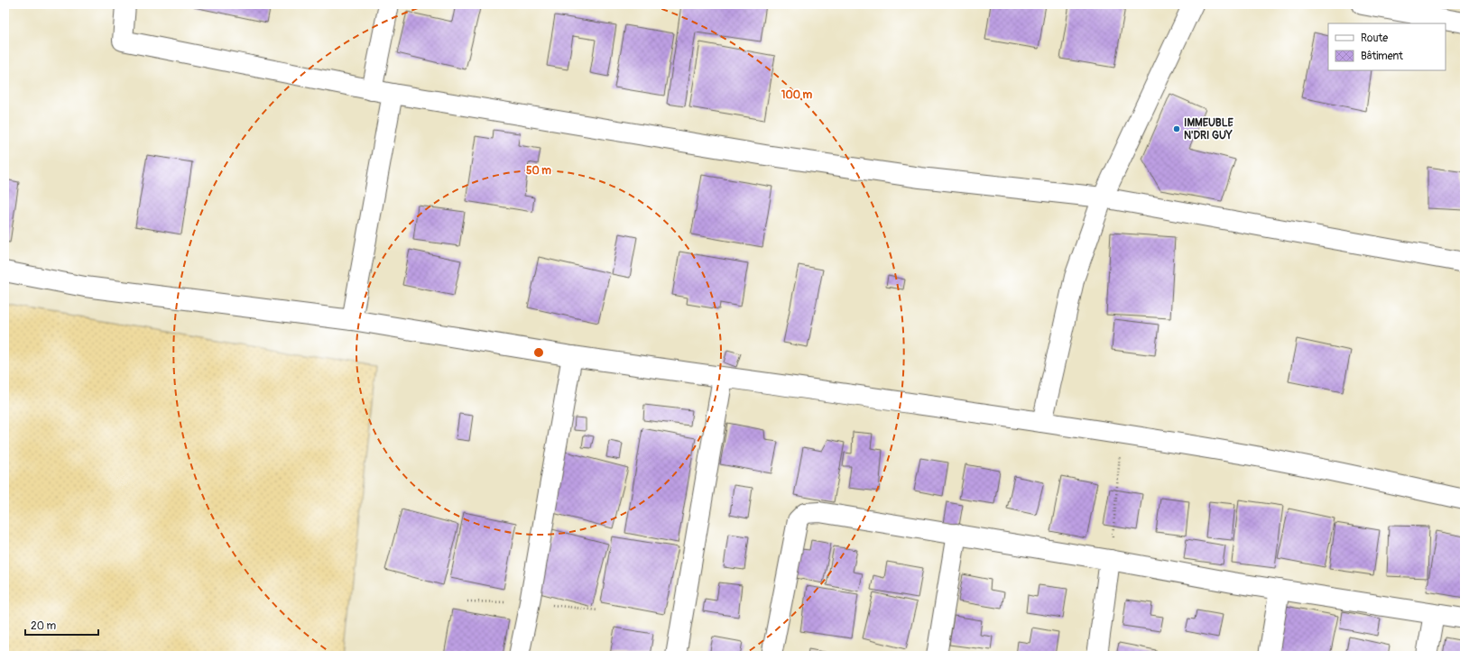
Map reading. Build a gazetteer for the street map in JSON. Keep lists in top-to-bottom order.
{
  "places": ["IMMEUBLE N'DRI GUY"],
  "legend": ["Route", "Bâtiment"],
  "scale_bar": "20 m",
  "rings": ["100 m", "50 m"]
}
